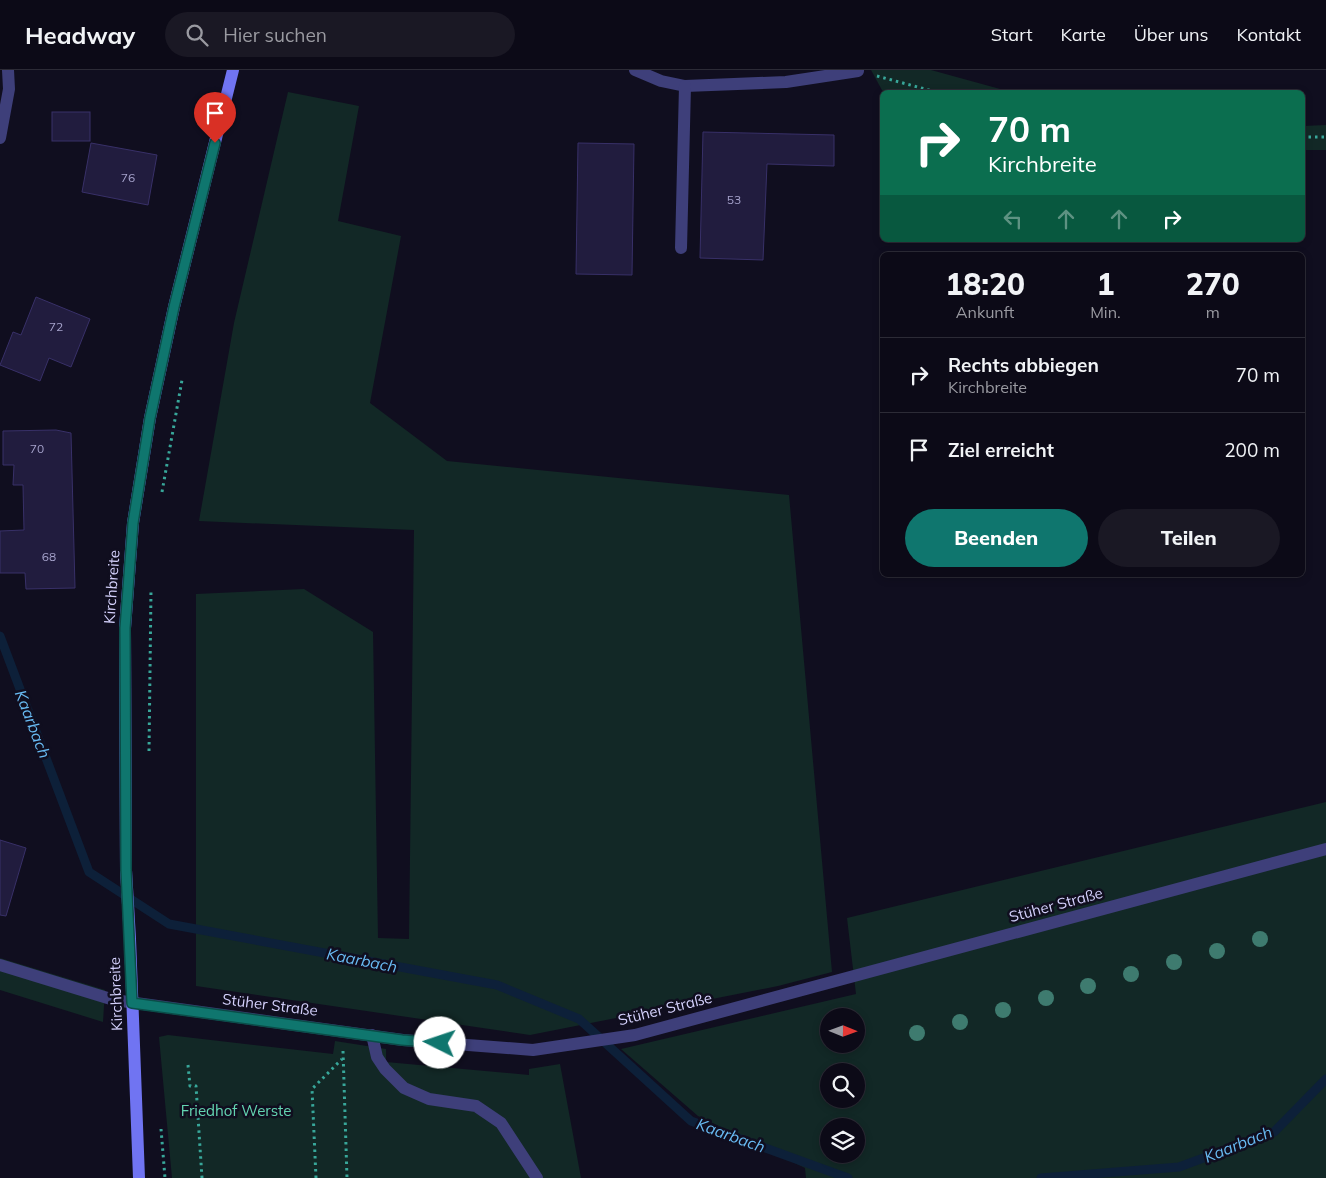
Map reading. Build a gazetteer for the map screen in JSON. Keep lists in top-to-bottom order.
{
  "streets": {
    "street": ["Kirchbreite", "Stüher Straße"]
  },
  "crossings": [
    ["Kirchbreite", "Stüher Straße"]
  ],
  "water": ["Kaarbach"],
  "parks": ["Friedhof Werste"],
  "house_numbers": [
    "76",
    "53",
    "72",
    "70",
    "68"
  ],
  "north": "right",
  "page": {
    "header": "Headway",
    "search": "Hier suchen",
    "nav": [
      "Start",
      "Karte",
      "Über uns",
      "Kontakt"
    ],
    "turn": ["70 m", "Kirchbreite"],
    "eta": [
      "18:20",
      "Ankunft",
      "1",
      "Min.",
      "270",
      "m"
    ],
    "list": [
      {
        "name": "Rechts abbiegen",
        "note": "Kirchbreite",
        "value": "70 m"
      },
      {
        "name": "Ziel erreicht",
        "value": "200 m"
      }
    ],
    "buttons": ["Beenden", "Teilen"]
  }
}
